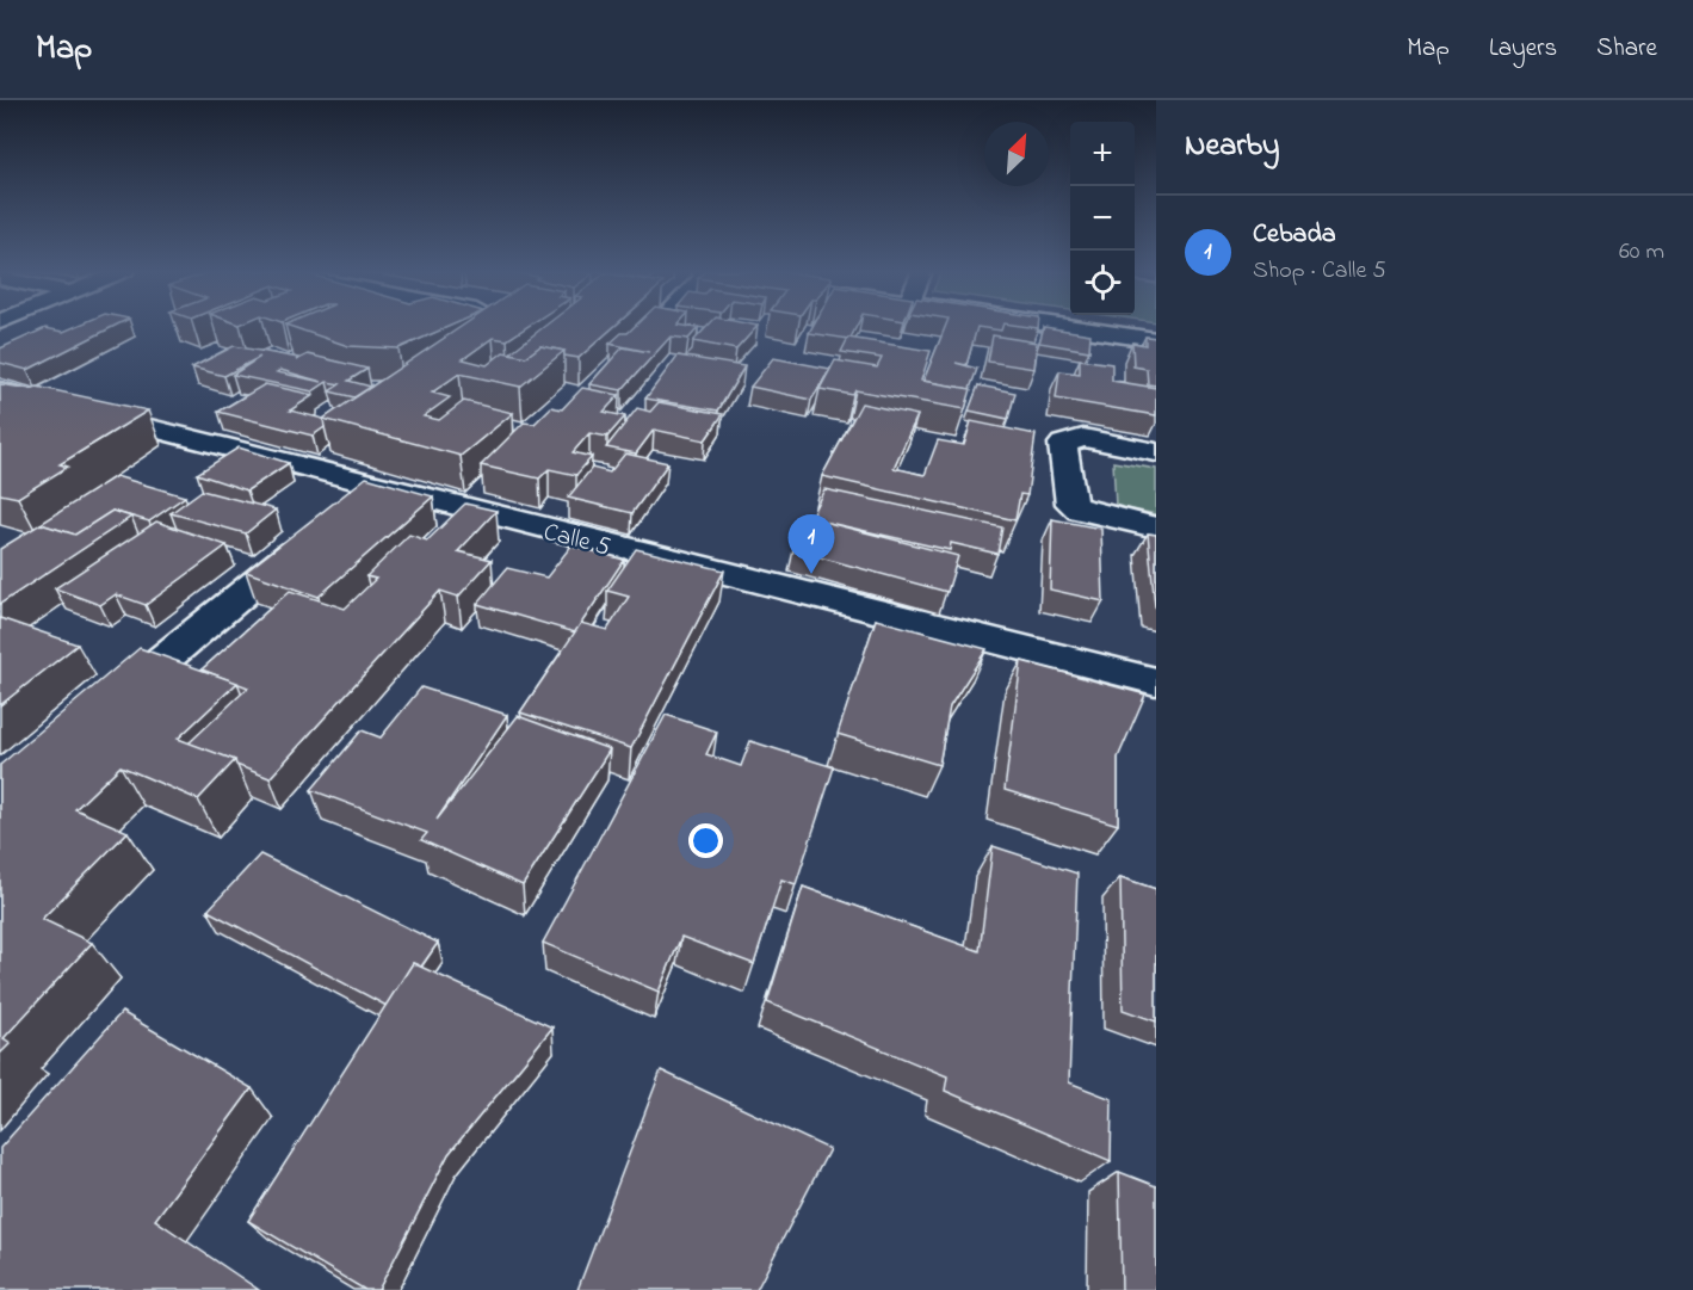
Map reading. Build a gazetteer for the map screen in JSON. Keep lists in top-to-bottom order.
{
  "streets": {
    "street": ["Calle 5"]
  },
  "north": "top right",
  "page": {
    "header": "Map",
    "nav": ["Map", "Layers", "Share"],
    "heading": "Nearby",
    "map_buttons": ["+", "−"],
    "list": [
      {
        "mark": "1",
        "name": "Cebada",
        "note": "Shop · Calle 5",
        "value": "60 m"
      }
    ],
    "pins": "1"
  }
}
